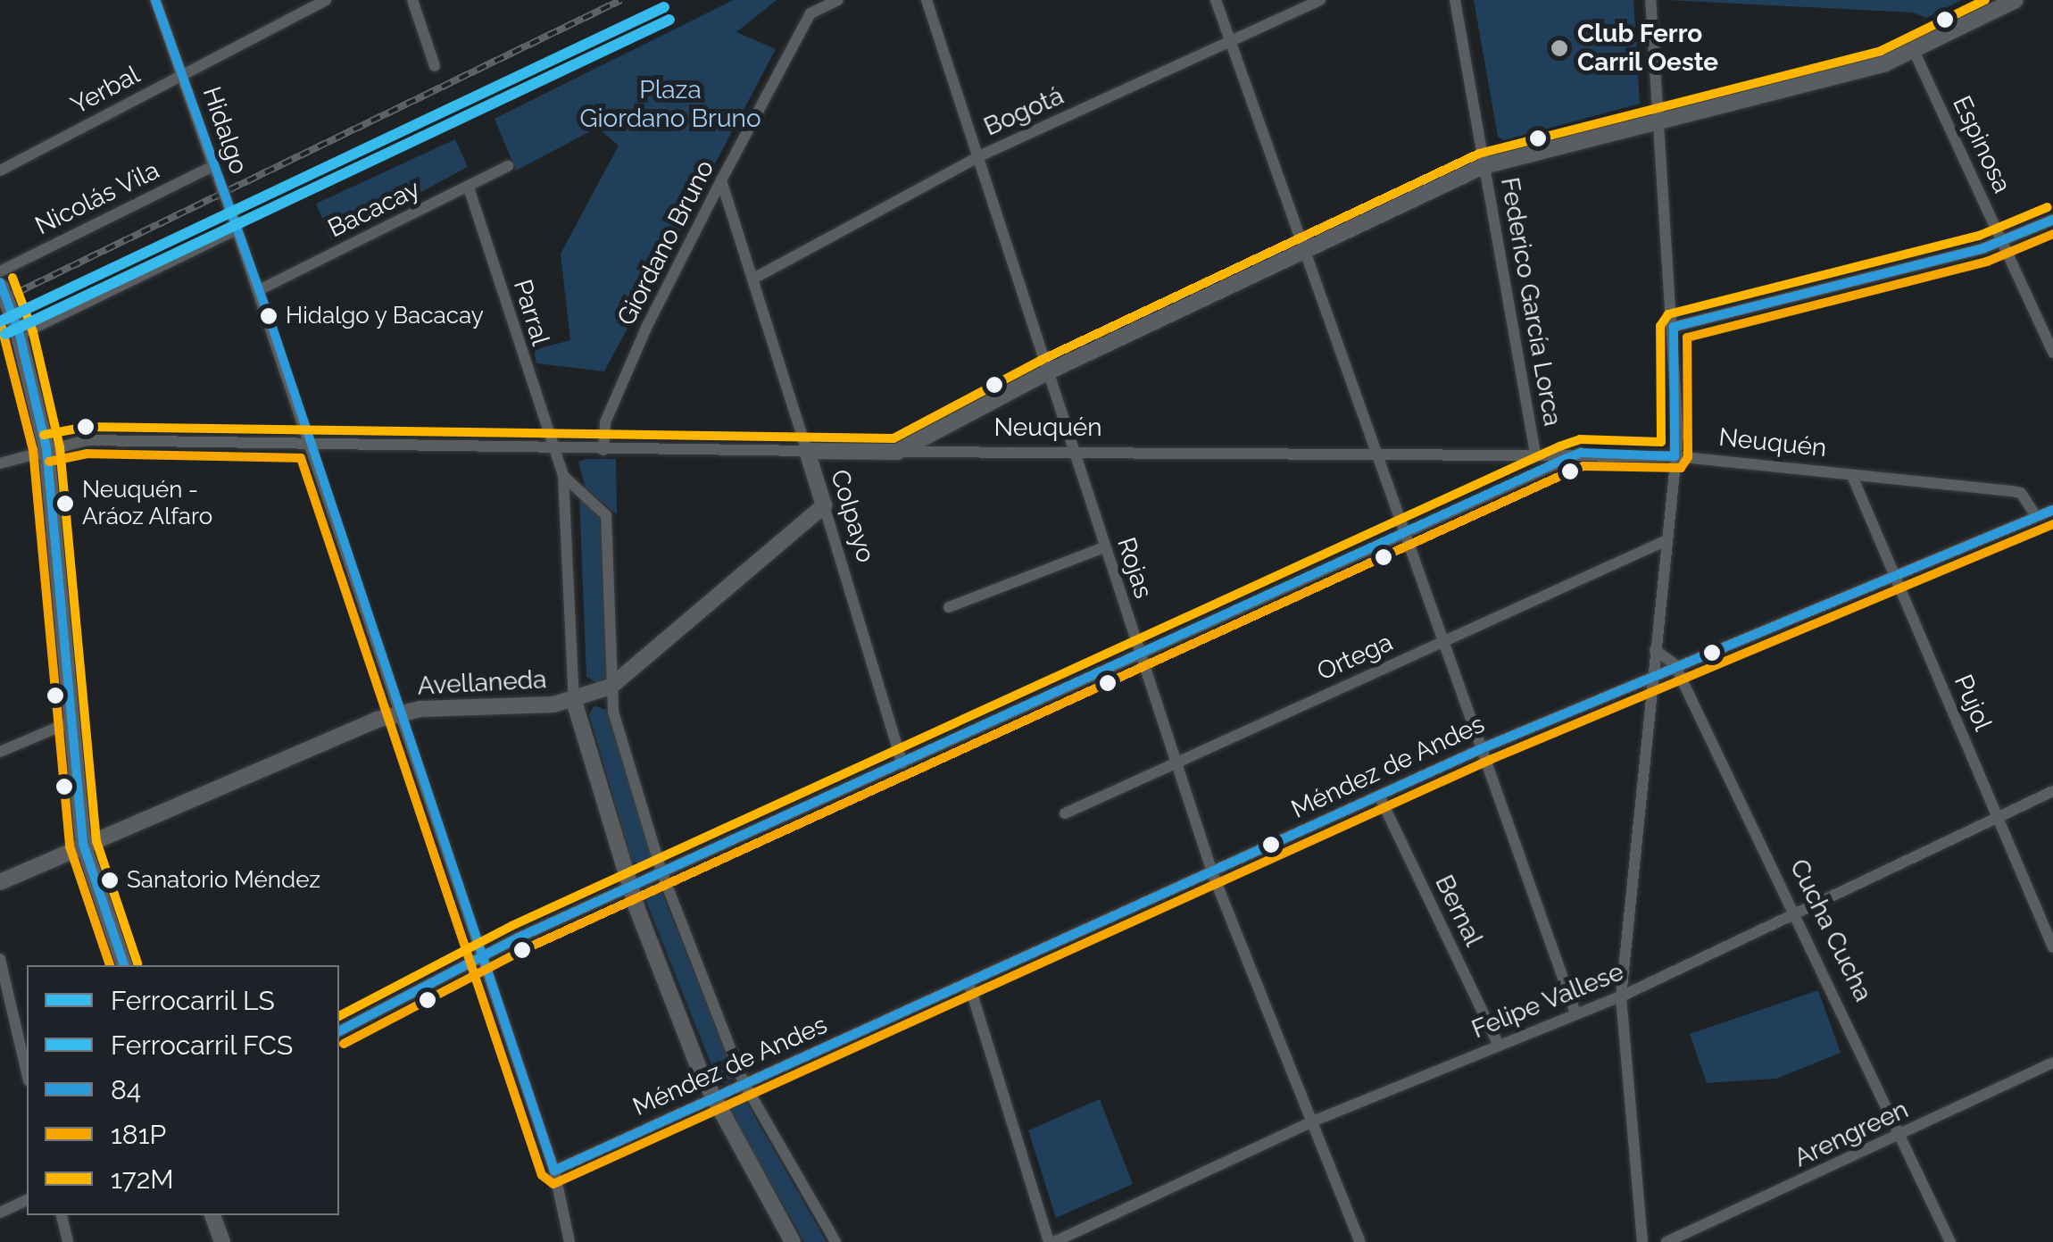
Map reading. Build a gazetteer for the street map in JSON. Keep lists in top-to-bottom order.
{
  "streets": {
    "street": [
      "Yerbal",
      "Bogotá",
      "Hidalgo",
      "Espinosa",
      "Nicolás Vila",
      "Bacacay",
      "Giordano Bruno",
      "Federico García Lorca",
      "Parral",
      "Neuquén",
      "Colpayo",
      "Rojas",
      "Ortega",
      "Avellaneda",
      "Pujol",
      "Méndez de Andes",
      "Bernal",
      "Cucha Cucha",
      "Felipe Vallese",
      "Arengreen"
    ]
  },
  "crossings": [
    ["Yerbal", "Hidalgo"],
    ["Bogotá", "Colpayo"],
    ["Bogotá", "Rojas"],
    ["Hidalgo", "Nicolás Vila"],
    ["Hidalgo", "Bacacay"],
    ["Hidalgo", "Neuquén"],
    ["Hidalgo", "Avellaneda"],
    ["Hidalgo", "Méndez de Andes"],
    ["Bacacay", "Parral"],
    ["Giordano Bruno", "Neuquén"],
    ["Giordano Bruno", "Colpayo"],
    ["Federico García Lorca", "Neuquén"],
    ["Parral", "Neuquén"],
    ["Neuquén", "Colpayo"],
    ["Neuquén", "Rojas"],
    ["Neuquén", "Pujol"],
    ["Neuquén", "Méndez de Andes"],
    ["Colpayo", "Avellaneda"],
    ["Rojas", "Ortega"],
    ["Rojas", "Méndez de Andes"],
    ["Rojas", "Felipe Vallese"],
    ["Pujol", "Méndez de Andes"],
    ["Pujol", "Felipe Vallese"],
    ["Méndez de Andes", "Bernal"],
    ["Méndez de Andes", "Cucha Cucha"],
    ["Bernal", "Felipe Vallese"],
    ["Cucha Cucha", "Felipe Vallese"],
    ["Cucha Cucha", "Arengreen"]
  ],
  "parks": ["Plaza Giordano Bruno"],
  "places": [
    "Club Ferro Carril Oeste",
    "Hidalgo y Bacacay",
    "Neuquén - Aráoz Alfaro",
    "Sanatorio Méndez"
  ],
  "lines": [
    "transit line 84",
    "transit line 172M",
    "rail line LS",
    "rail line FCS",
    "transit line 181P"
  ],
  "legend": [
    "Ferrocarril LS",
    "Ferrocarril FCS",
    "84",
    "181P",
    "172M"
  ]
}
